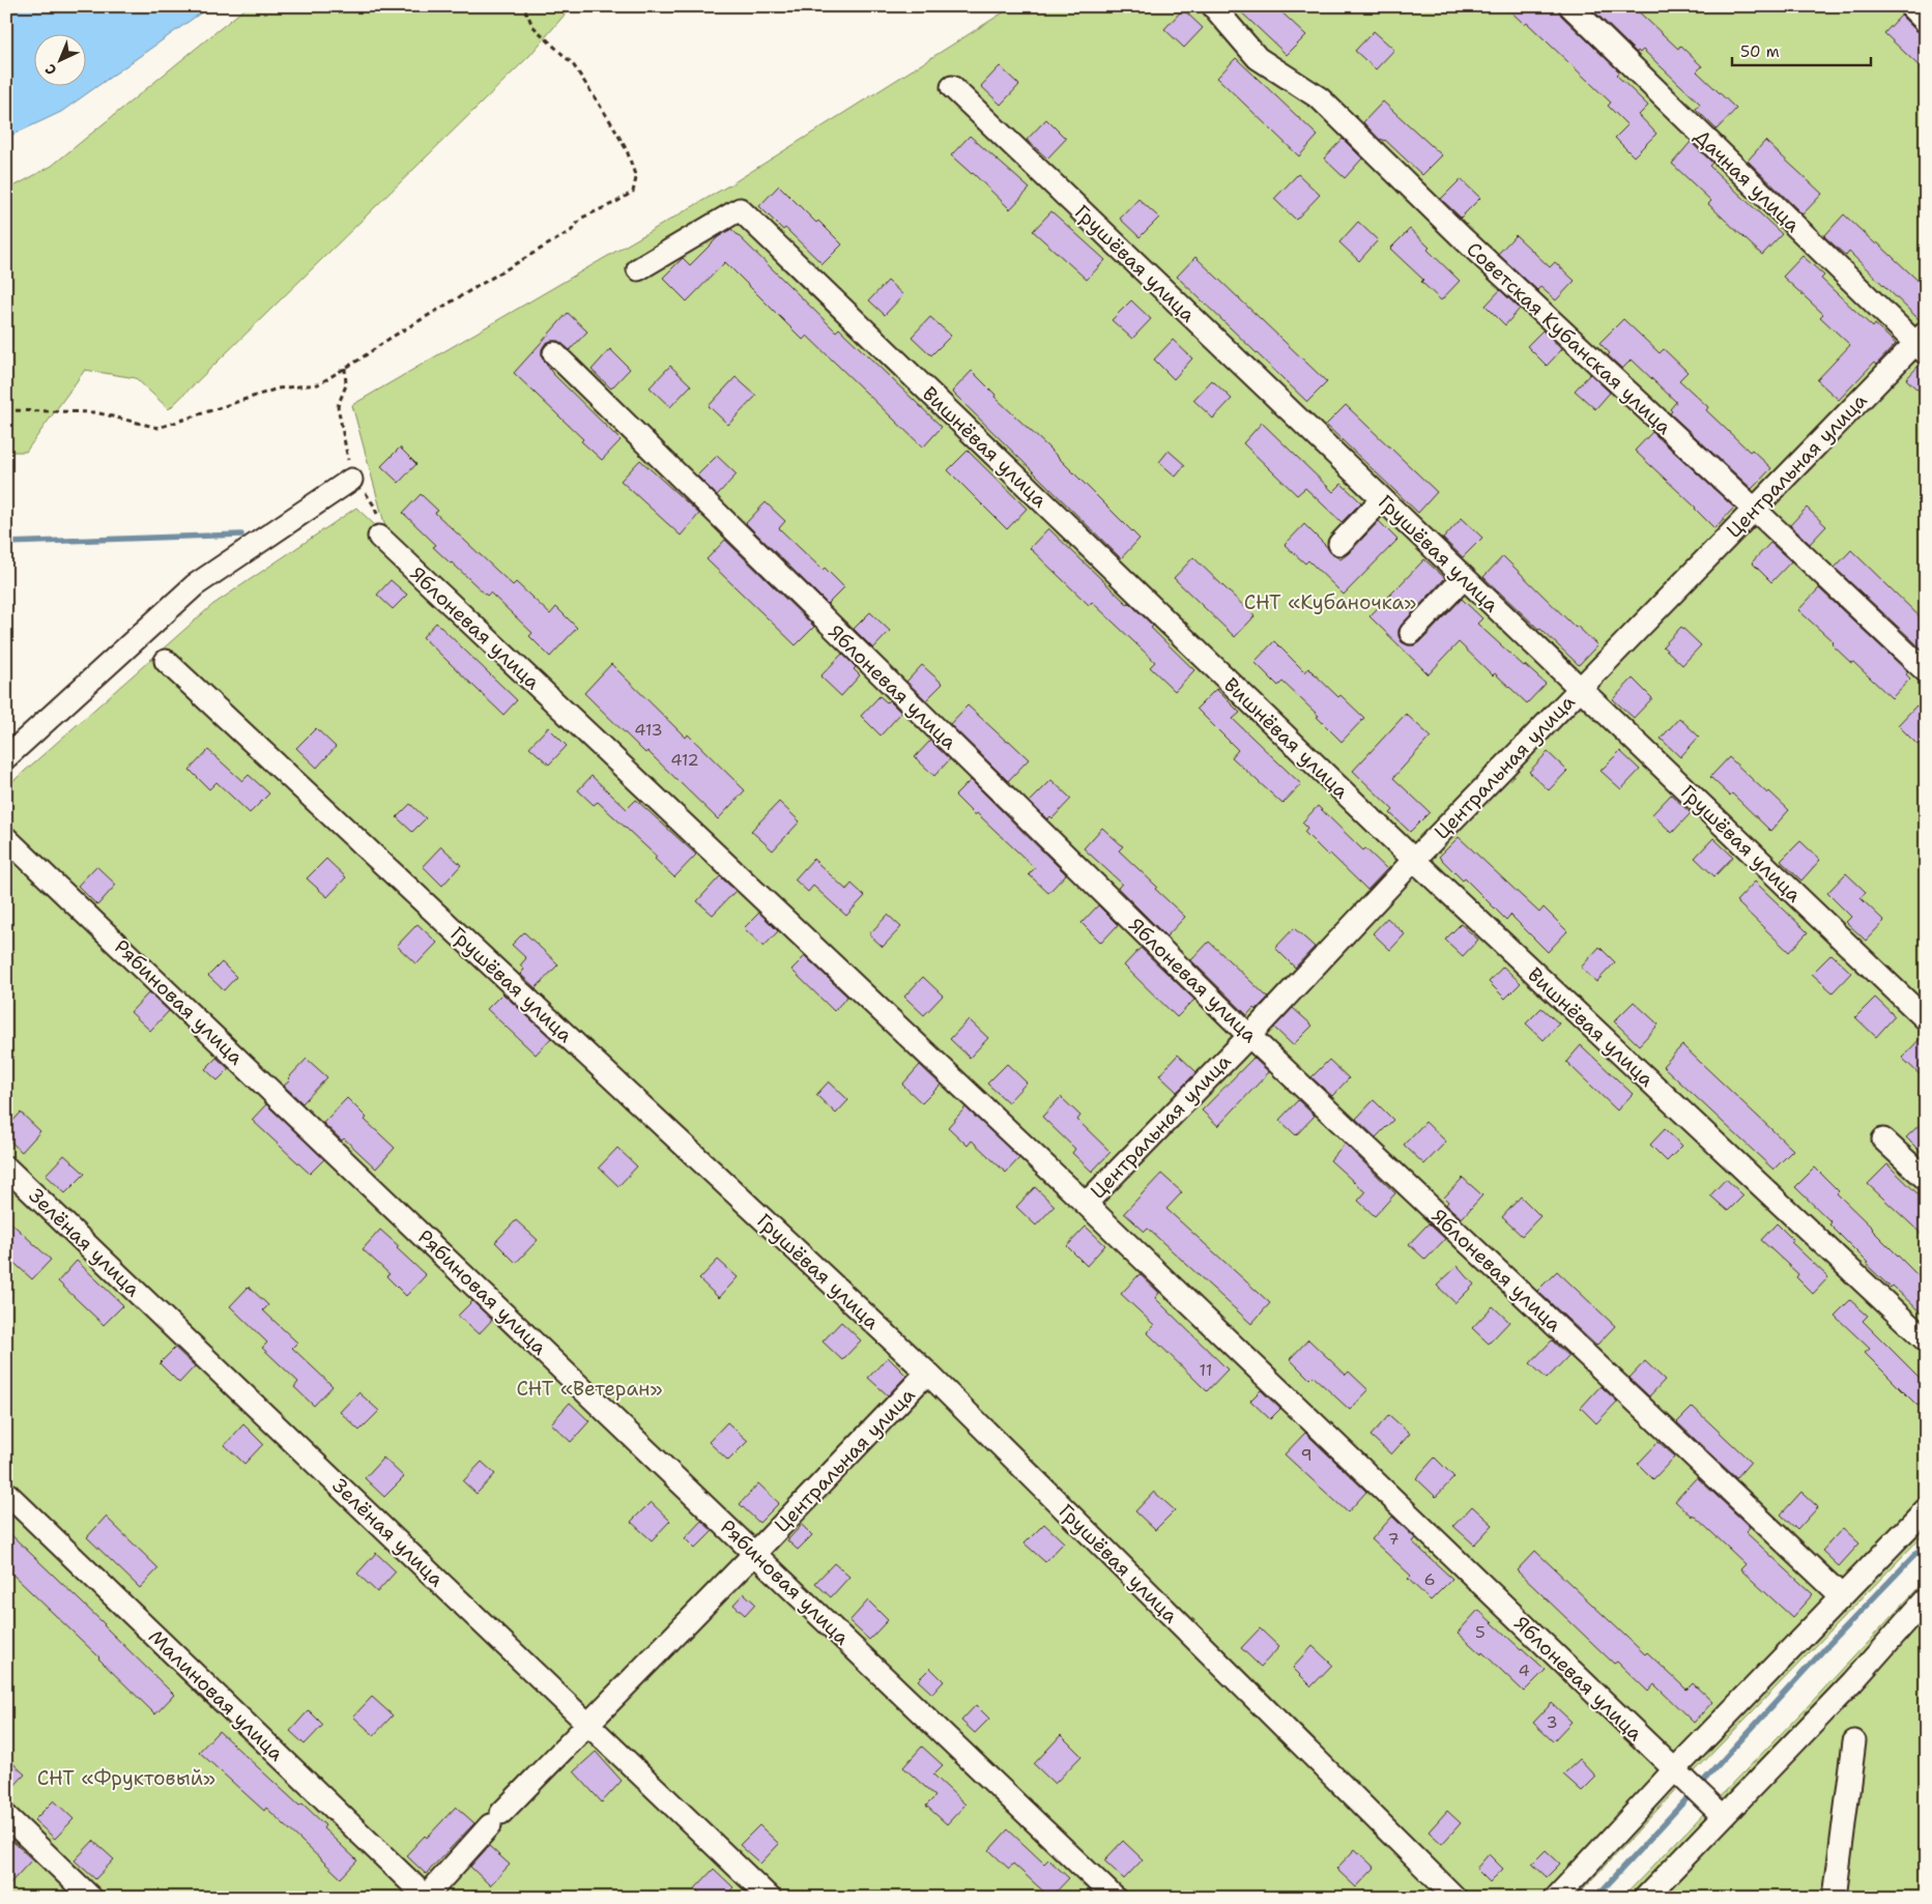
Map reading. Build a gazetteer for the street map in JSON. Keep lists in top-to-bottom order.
{
  "streets": {
    "street": [
      "Дачная улица",
      "Грушёвая улица",
      "Советская Кубанская улица",
      "Вишнёвая улица",
      "Центральная улица",
      "Яблоневая улица",
      "Рябиновая улица",
      "Зелёная улица",
      "Малиновая улица"
    ]
  },
  "crossings": [
    ["Дачная улица", "Центральная улица"],
    ["Грушёвая улица", "Центральная улица"],
    ["Советская Кубанская улица", "Центральная улица"],
    ["Вишнёвая улица", "Центральная улица"],
    ["Центральная улица", "Яблоневая улица"],
    ["Центральная улица", "Рябиновая улица"],
    ["Центральная улица", "Зелёная улица"],
    ["Центральная улица", "Малиновая улица"]
  ],
  "parks": ["СНТ «Кубаночка»", "СНТ «Ветеран»", "СНТ «Фруктовый»"],
  "house_numbers": [
    "413",
    "412",
    "11",
    "9",
    "7",
    "6",
    "5",
    "4",
    "3"
  ],
  "scale_bar": "50 m",
  "north": "bottom left"
}
